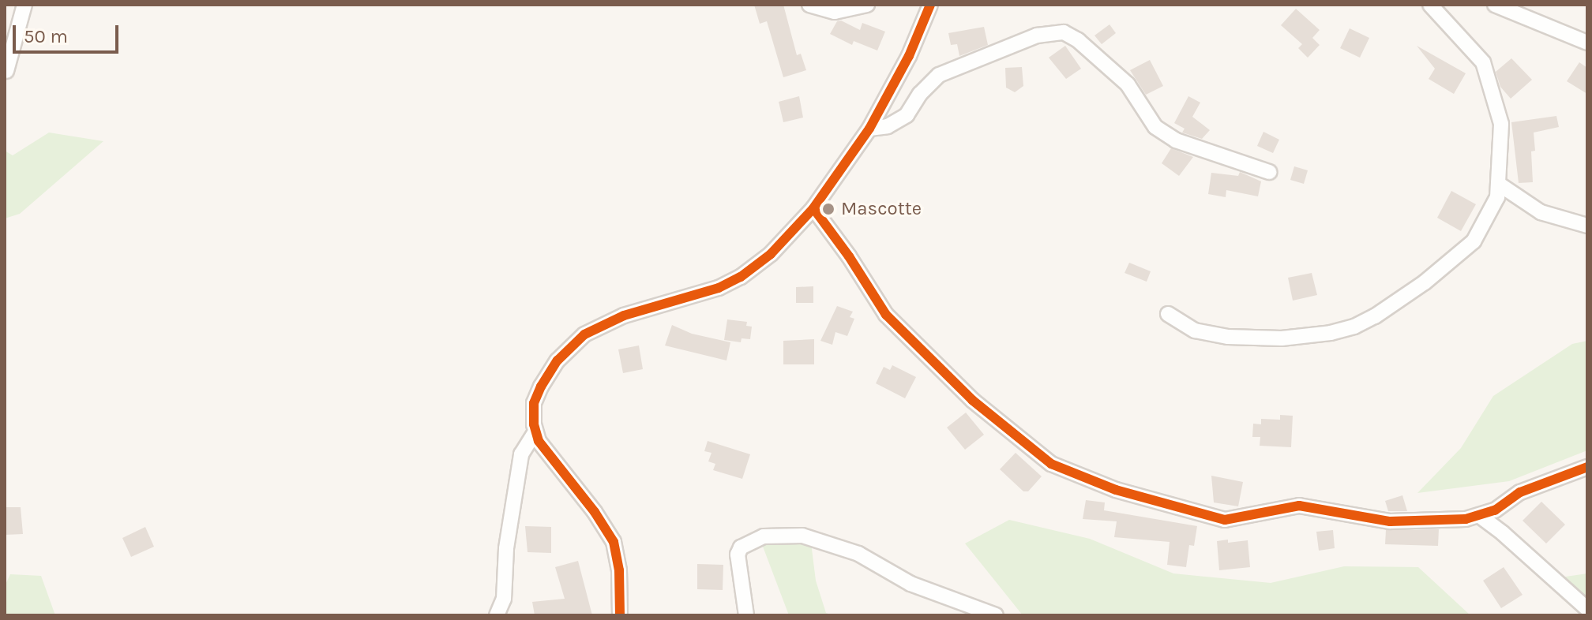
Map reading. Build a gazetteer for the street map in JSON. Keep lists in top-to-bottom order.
{
  "places": ["Mascotte"],
  "scale_bar": "50 m"
}
